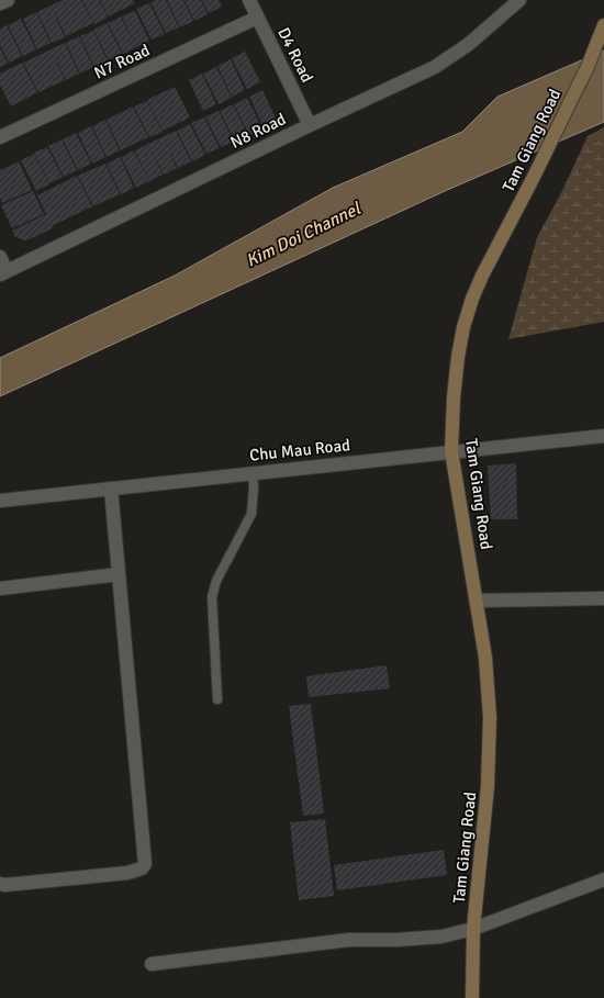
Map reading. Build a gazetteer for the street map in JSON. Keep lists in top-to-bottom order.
{
  "streets": {
    "main road": ["Tam Giang Road"],
    "street": [
      "D4 Road",
      "N7 Road",
      "N8 Road",
      "Chu Mau Road"
    ]
  },
  "crossings": [
    ["D4 Road", "N7 Road"],
    ["D4 Road", "N8 Road"],
    ["Tam Giang Road", "Chu Mau Road"]
  ],
  "water": ["Kim Doi Channel"]
}
